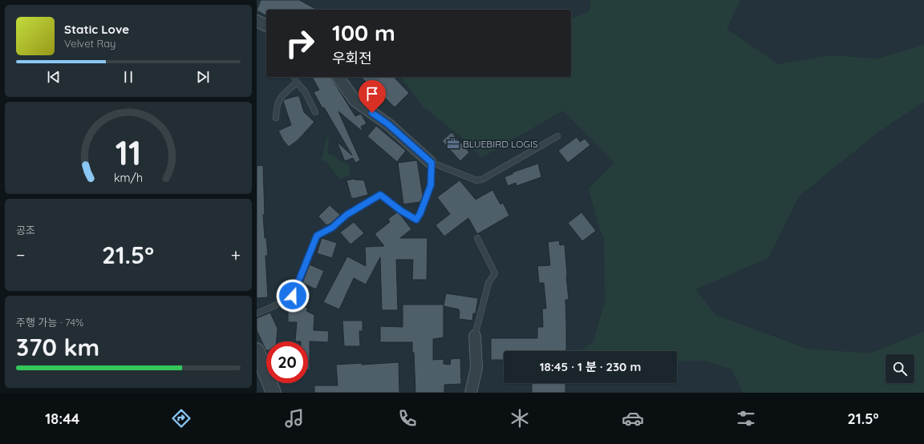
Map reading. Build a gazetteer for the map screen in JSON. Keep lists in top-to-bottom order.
{
  "places": {
    "office": ["BLUEBIRD LOGIS"]
  },
  "page": {
    "turn": ["100 m", "우회전"],
    "song": ["Static Love", "Velvet Ray"],
    "tile": [
      "공조",
      ["주행 가능 · 74%", "370 km"]
    ],
    "heat": ["−", "21.5°", "+"],
    "limit": "20",
    "trip": "18:45 · 1 분 · 230 m",
    "tabs": ["18:44", "21.5°"],
    "gauge": ["11", "km/h"]
  }
}
